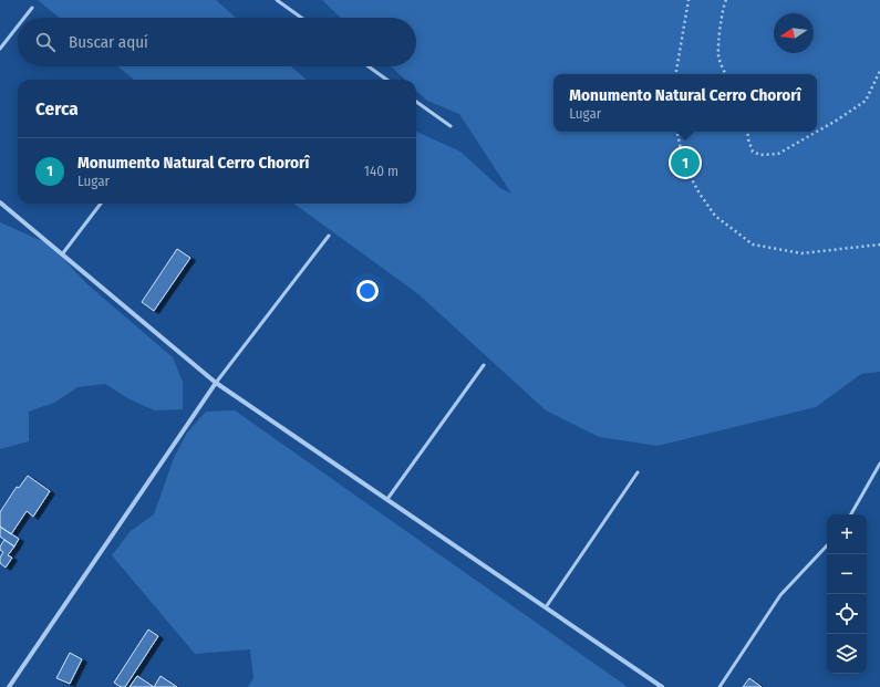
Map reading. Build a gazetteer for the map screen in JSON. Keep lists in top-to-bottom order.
{
  "north": "left",
  "page": {
    "search": "Buscar aquí",
    "popup": ["Monumento Natural Cerro Chororî", "Lugar"],
    "heading": "Cerca",
    "list": [
      {
        "mark": "1",
        "name": "Monumento Natural Cerro Chororî",
        "note": "Lugar",
        "value": "140 m"
      }
    ],
    "pins": "1",
    "map_buttons": ["+", "−"]
  }
}
